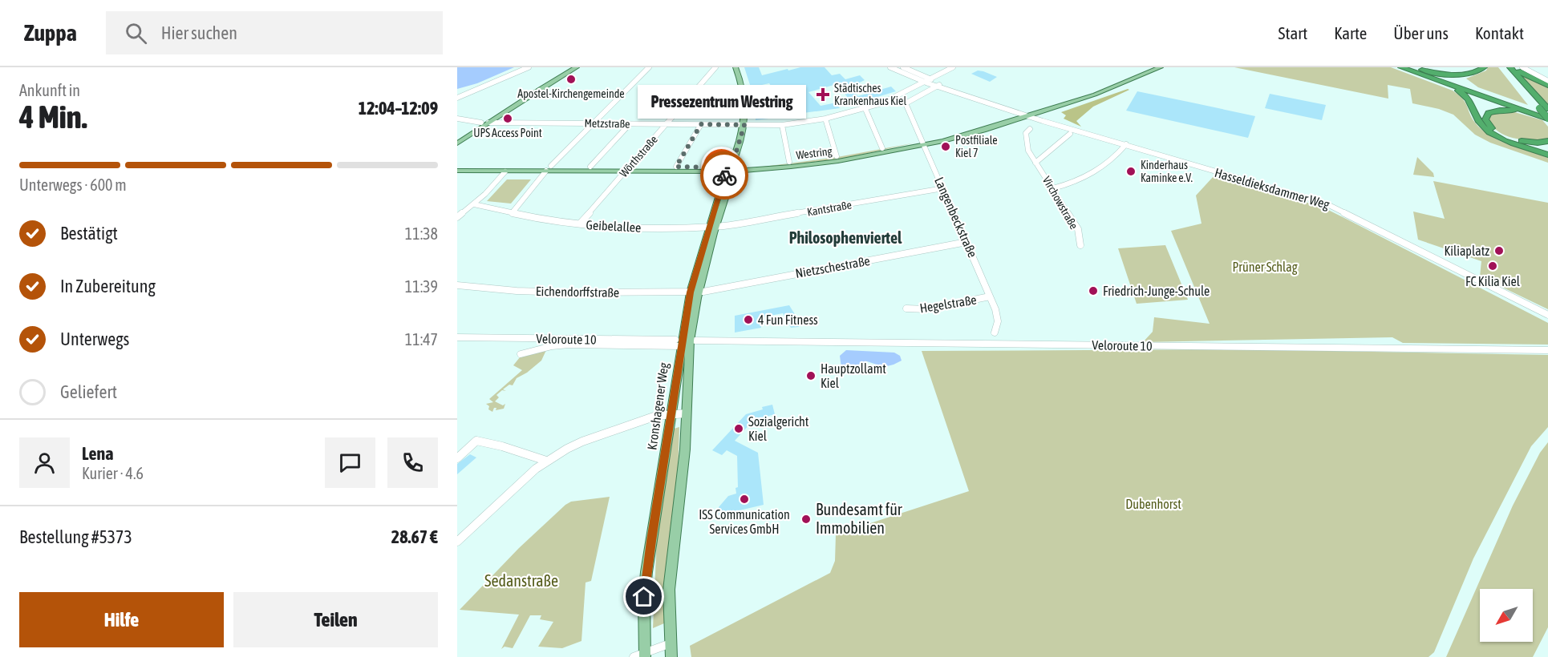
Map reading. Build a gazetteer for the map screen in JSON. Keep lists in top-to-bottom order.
{
  "streets": {
    "main road": ["Westring", "Kronshagener Weg"],
    "street": [
      "Metzstraße",
      "Wörthstraße",
      "Hasseldieksdammer Weg",
      "Virchowstraße",
      "Kantstraße",
      "Langenbeckstraße",
      "Geibelallee",
      "Nietzschestraße",
      "Eichendorffstraße",
      "Hegelstraße",
      "Veloroute 10"
    ]
  },
  "crossings": [
    ["Metzstraße", "Wörthstraße"],
    ["Metzstraße", "Hasseldieksdammer Weg"],
    ["Metzstraße", "Kronshagener Weg"],
    ["Westring", "Wörthstraße"],
    ["Westring", "Hasseldieksdammer Weg"],
    ["Westring", "Langenbeckstraße"],
    ["Westring", "Kronshagener Weg"],
    ["Wörthstraße", "Geibelallee"],
    ["Kantstraße", "Langenbeckstraße"],
    ["Kantstraße", "Geibelallee"],
    ["Kantstraße", "Kronshagener Weg"],
    ["Langenbeckstraße", "Nietzschestraße"],
    ["Langenbeckstraße", "Hegelstraße"],
    ["Geibelallee", "Kronshagener Weg"],
    ["Nietzschestraße", "Eichendorffstraße"],
    ["Nietzschestraße", "Kronshagener Weg"],
    ["Eichendorffstraße", "Kronshagener Weg"],
    ["Veloroute 10", "Kronshagener Weg"]
  ],
  "districts": ["Philosophenviertel"],
  "parks": ["Prüner Schlag", "Dubenhorst", "Sedanstraße"],
  "places": {
    "other": [
      "Apostel-Kirchengemeinde",
      "UPS Access Point",
      "Postfiliale Kiel 7",
      "Pressezentrum Westring",
      "Kinderhaus Kaminke e.V.",
      "Kiliaplatz",
      "FC Kilia Kiel",
      "Friedrich-Junge-Schule",
      "4 Fun Fitness",
      "Hauptzollamt Kiel",
      "Sozialgericht Kiel",
      "ISS Communication Services GmbH",
      "Bundesamt für Immobilien"
    ],
    "health": ["Städtisches Krankenhaus Kiel"]
  },
  "north": "bottom left",
  "page": {
    "header": "Zuppa",
    "search": "Hier suchen",
    "nav": [
      "Start",
      "Karte",
      "Über uns",
      "Kontakt"
    ],
    "heading": ["4 Min.", "Ankunft in", "12:04–12:09"],
    "panel": [
      "Lena",
      "Kurier · 4.6",
      "Bestellung #5373",
      "28.67 €"
    ],
    "bubble": "Pressezentrum Westring",
    "bar": "Unterwegs · 600 m",
    "list": [
      ["Bestätigt", "11:38"],
      ["In Zubereitung", "11:39"],
      ["Unterwegs", "11:47"],
      "Geliefert"
    ],
    "buttons": ["Hilfe", "Teilen"]
  }
}
